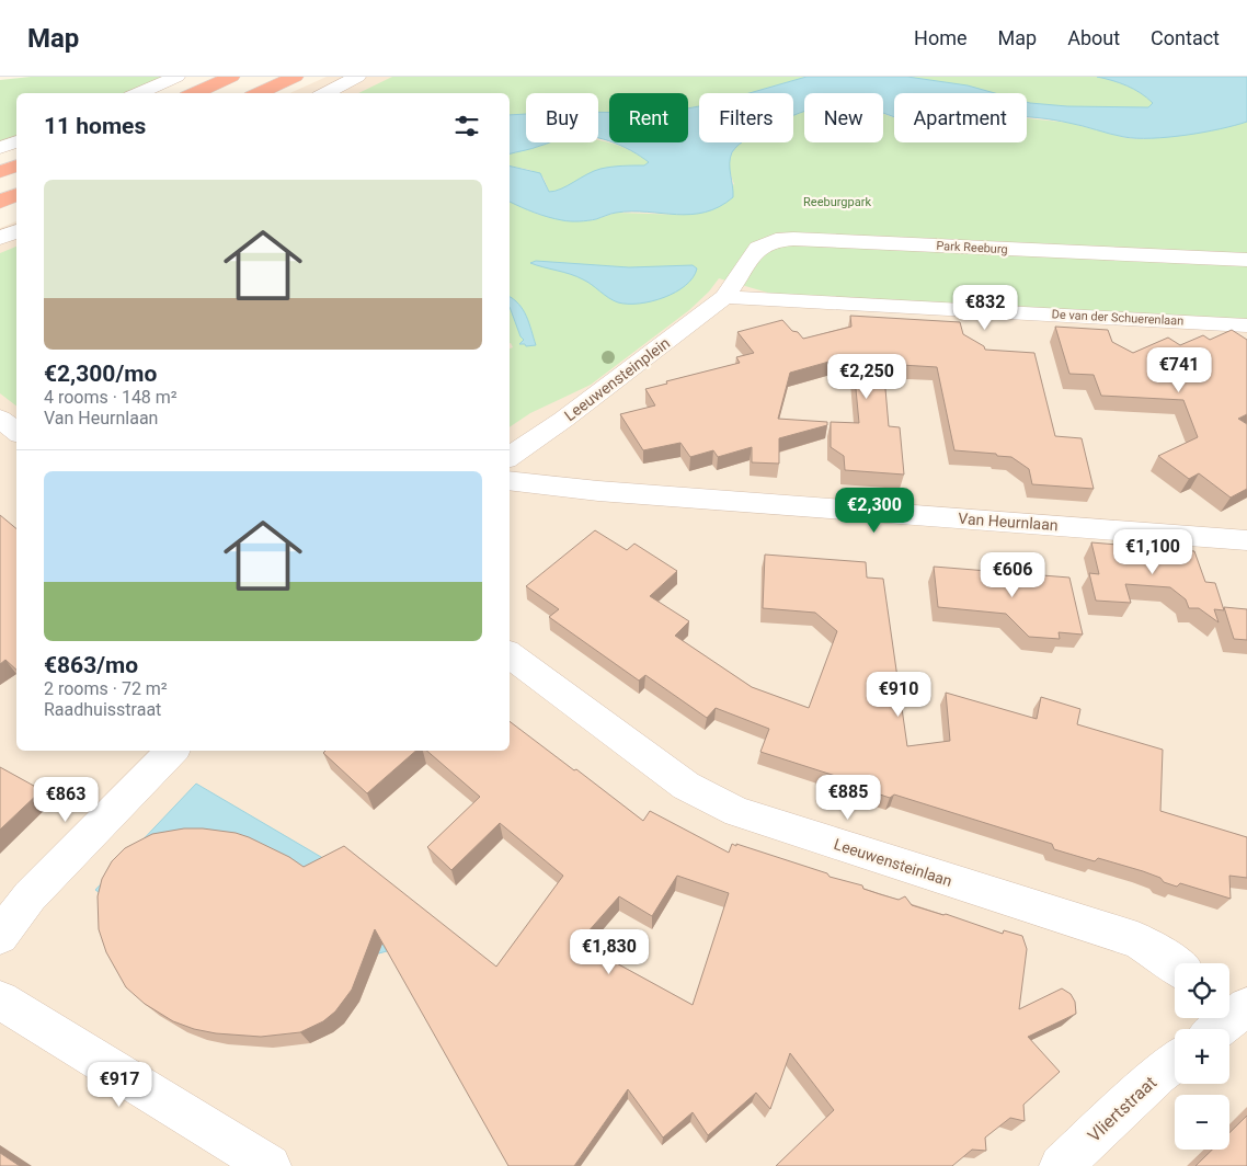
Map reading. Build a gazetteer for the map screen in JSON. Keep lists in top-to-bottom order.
{
  "streets": {
    "street": [
      "Park Reeburg",
      "De van der Schuerenlaan",
      "Leeuwensteinplein",
      "Van Heurnlaan",
      "Leeuwensteinlaan",
      "Vliertstraat"
    ]
  },
  "crossings": [
    ["Park Reeburg", "De van der Schuerenlaan"],
    ["Park Reeburg", "Leeuwensteinplein"],
    ["De van der Schuerenlaan", "Leeuwensteinplein"]
  ],
  "parks": ["Reeburgpark"],
  "page": {
    "header": "Map",
    "nav": [
      "Home",
      "Map",
      "About",
      "Contact"
    ],
    "chip": [
      "Buy",
      "Rent",
      "Filters",
      "New",
      "Apartment"
    ],
    "heading": "11 homes",
    "list": [
      {
        "name": "€2,300/mo",
        "note": "4 rooms · 148 m² · Van Heurnlaan"
      },
      {
        "name": "€863/mo",
        "note": "2 rooms · 72 m² · Raadhuisstraat"
      }
    ],
    "price": [
      "€832",
      "€741",
      "€2,250",
      "€2,300",
      "€1,100",
      "€606",
      "€910",
      "€885",
      "€863",
      "€1,830",
      "€917"
    ],
    "map_buttons": ["+", "−"]
  }
}
